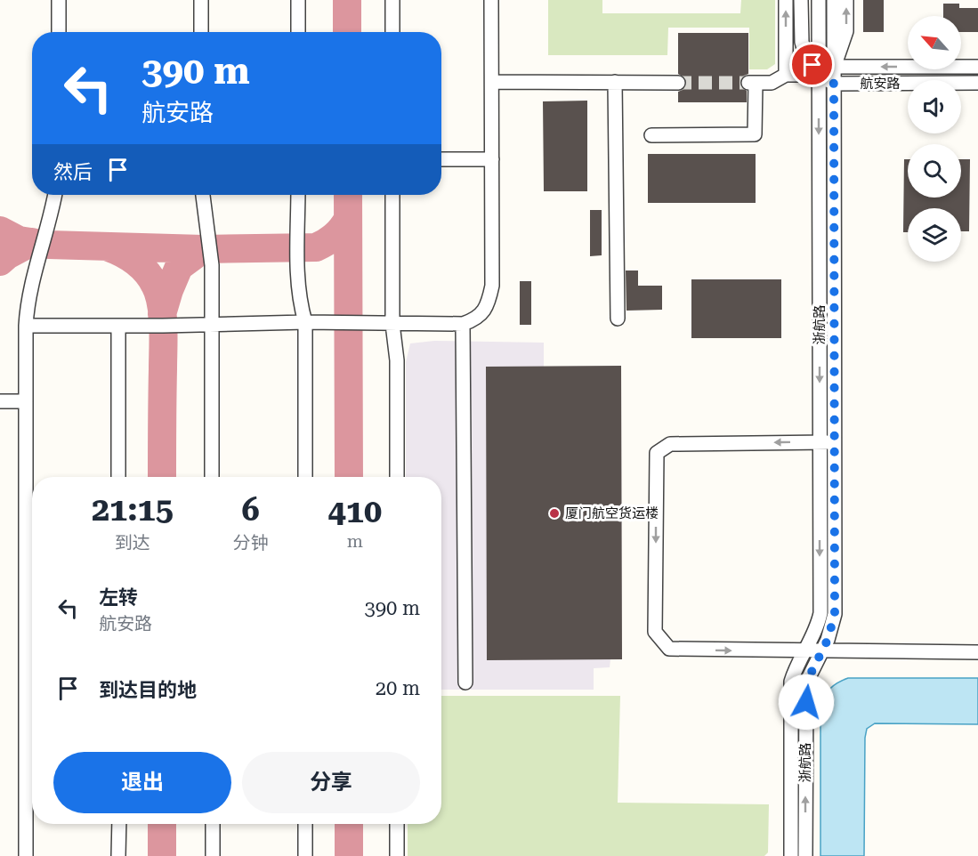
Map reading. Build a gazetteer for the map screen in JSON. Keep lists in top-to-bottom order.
{
  "streets": {
    "street": ["航安路", "浙航路"]
  },
  "crossings": [
    ["航安路", "浙航路"]
  ],
  "places": ["厦门航空货运楼"],
  "north": "top left",
  "page": {
    "turn": ["390 m", "航安路"],
    "then": "然后",
    "eta": [
      "21:15",
      "到达",
      "6",
      "分钟",
      "410",
      "m"
    ],
    "list": [
      {
        "name": "左转",
        "note": "航安路",
        "value": "390 m"
      },
      {
        "name": "到达目的地",
        "value": "20 m"
      }
    ],
    "buttons": ["退出", "分享"]
  }
}
